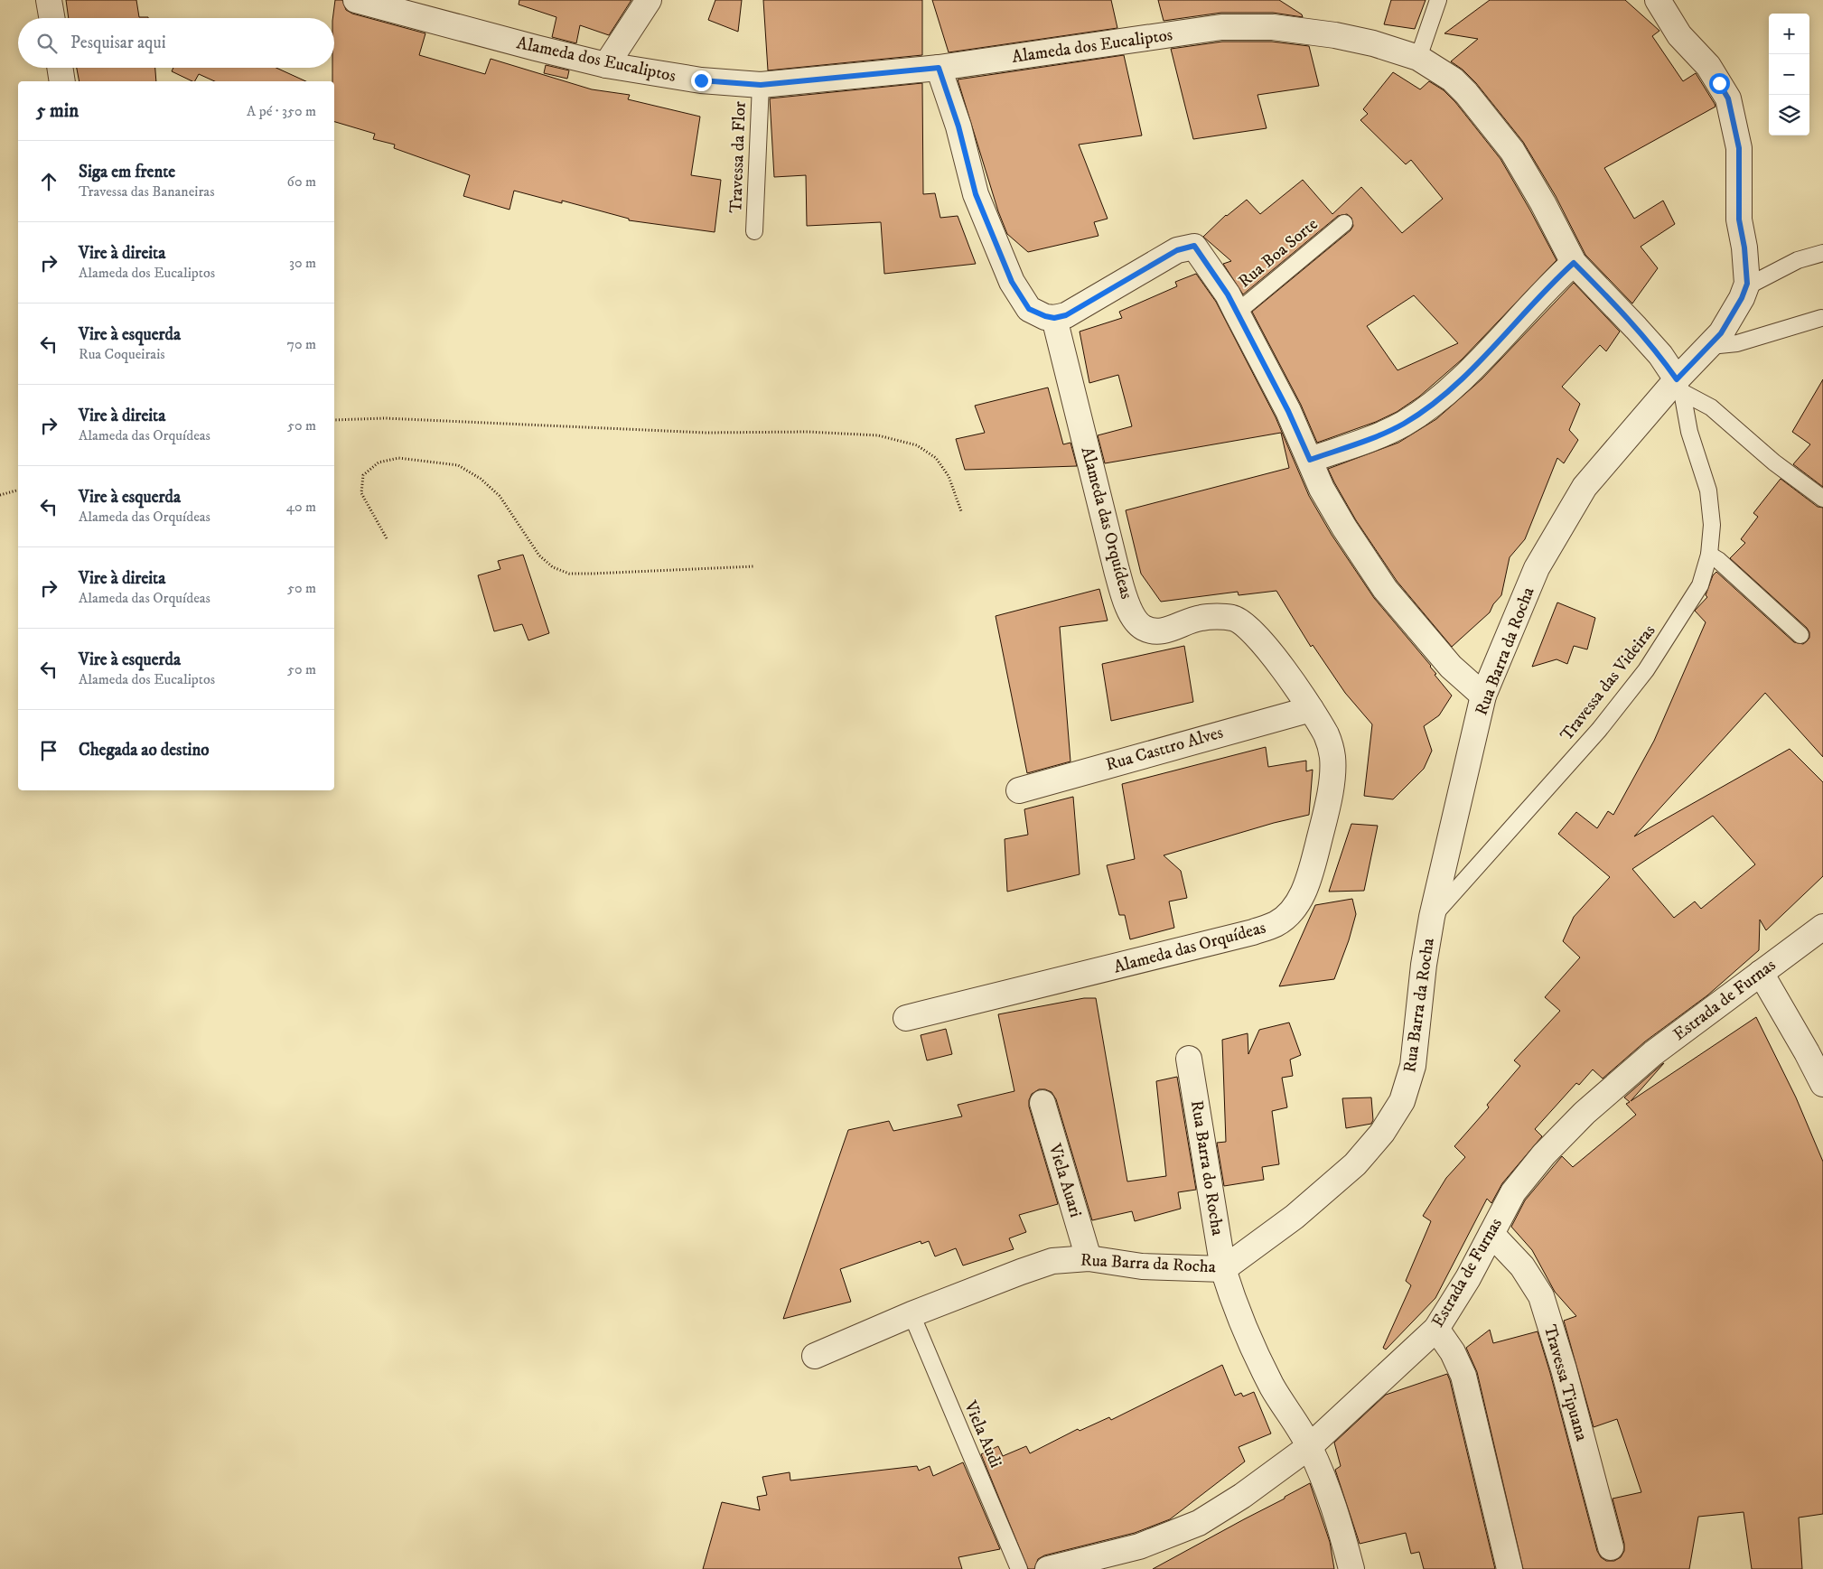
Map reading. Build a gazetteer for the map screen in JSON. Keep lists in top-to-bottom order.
{
  "streets": {
    "street": [
      "Alameda dos Eucaliptos",
      "Alameda das Orquídeas",
      "Rua Barra da Rocha",
      "Rua Casttro Alves",
      "Estrada de Furnas",
      "Rua Barra do Rocha",
      "Viela Auari",
      "Travessa Tipuana"
    ],
    "lane": [
      "Travessa da Flor",
      "Rua Boa Sorte",
      "Travessa das Videiras",
      "Viela Audi"
    ]
  },
  "crossings": [
    ["Alameda dos Eucaliptos", "Travessa da Flor"],
    ["Alameda dos Eucaliptos", "Rua Barra da Rocha"],
    ["Alameda dos Eucaliptos", "Travessa das Videiras"],
    ["Alameda das Orquídeas", "Rua Casttro Alves"],
    ["Rua Barra da Rocha", "Travessa das Videiras"],
    ["Rua Barra da Rocha", "Rua Barra do Rocha"],
    ["Rua Barra da Rocha", "Viela Auari"],
    ["Rua Barra da Rocha", "Viela Audi"],
    ["Estrada de Furnas", "Rua Barra do Rocha"],
    ["Estrada de Furnas", "Travessa Tipuana"]
  ],
  "page": {
    "map_buttons": ["+", "−"],
    "search": "Pesquisar aqui",
    "heading": ["5 min", "A pé · 350 m"],
    "list": [
      ["Siga em frente", "Travessa das Bananeiras", "60 m"],
      ["Vire à direita", "Alameda dos Eucaliptos", "30 m"],
      ["Vire à esquerda", "Rua Coqueirais", "70 m"],
      ["Vire à direita", "Alameda das Orquídeas", "50 m"],
      ["Vire à esquerda", "Alameda das Orquídeas", "40 m"],
      ["Vire à direita", "Alameda das Orquídeas", "50 m"],
      ["Vire à esquerda", "Alameda dos Eucaliptos", "50 m"],
      "Chegada ao destino"
    ]
  }
}
